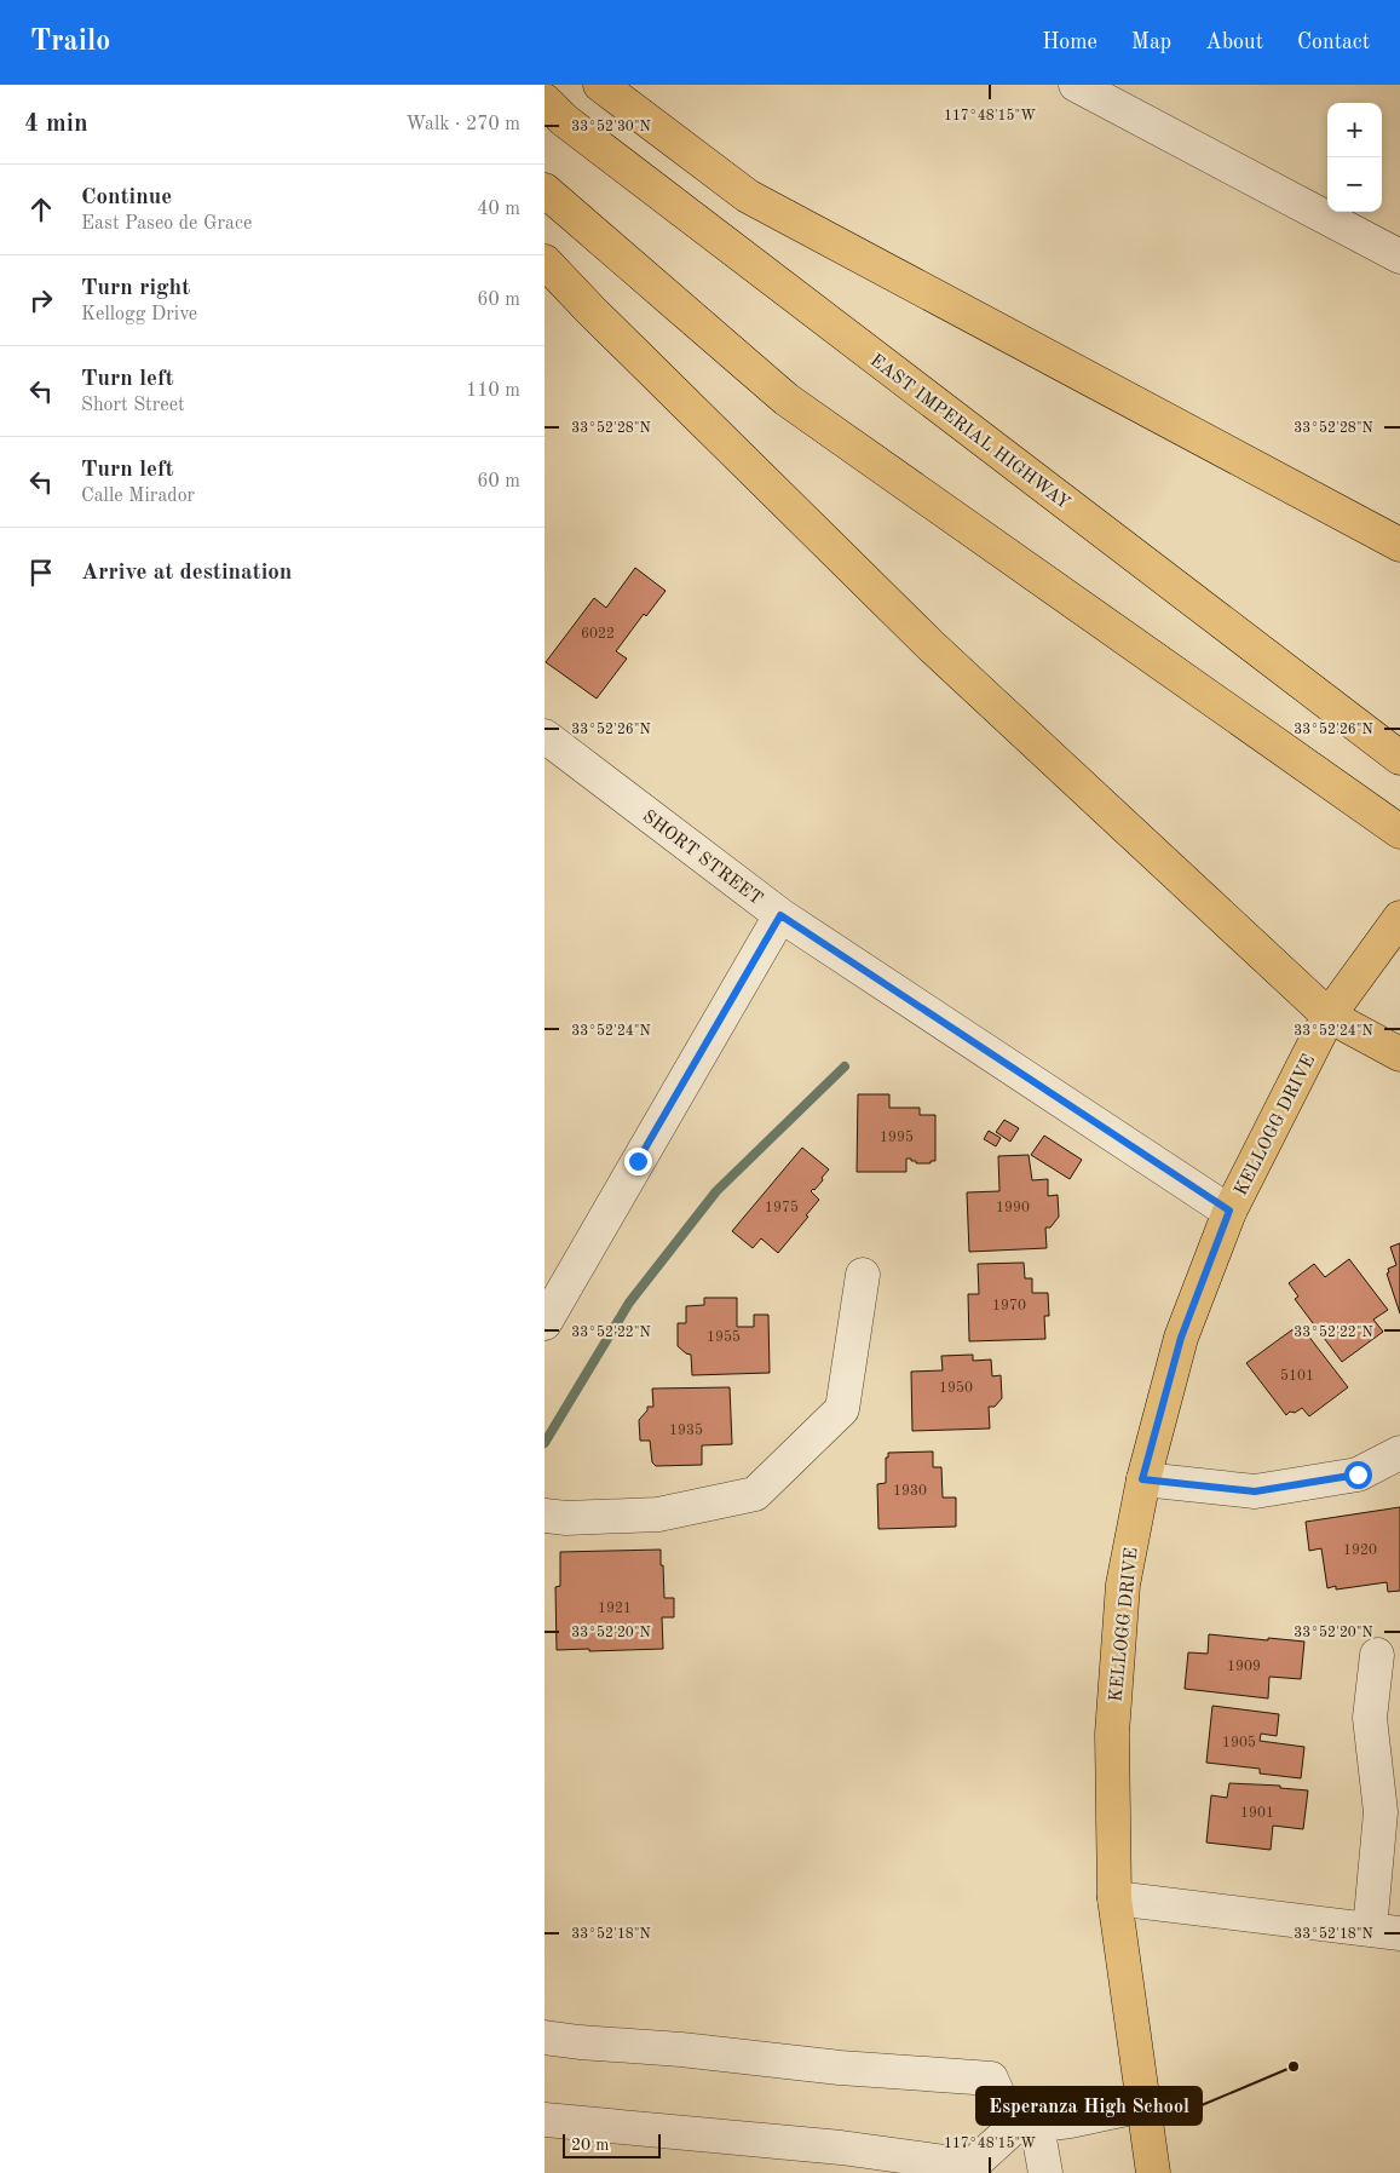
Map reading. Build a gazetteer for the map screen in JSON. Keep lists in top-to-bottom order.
{
  "streets": {
    "main road": ["EAST IMPERIAL HIGHWAY", "KELLOGG DRIVE"],
    "street": ["SHORT STREET"]
  },
  "crossings": [
    ["SHORT STREET", "KELLOGG DRIVE"]
  ],
  "places": ["Esperanza High School"],
  "house_numbers": [
    "6022",
    "1995",
    "1975",
    "1990",
    "1970",
    "1955",
    "5101",
    "1950",
    "1935",
    "1930",
    "1920",
    "1921",
    "1909",
    "1905",
    "1901"
  ],
  "scale_bar": "20 m",
  "page": {
    "header": "Trailo",
    "nav": [
      "Home",
      "Map",
      "About",
      "Contact"
    ],
    "heading": ["4 min", "Walk · 270 m"],
    "map_buttons": ["+", "−"],
    "list": [
      ["Continue", "East Paseo de Grace", "40 m"],
      ["Turn right", "Kellogg Drive", "60 m"],
      ["Turn left", "Short Street", "110 m"],
      ["Turn left", "Calle Mirador", "60 m"],
      "Arrive at destination"
    ],
    "scale": "20 m"
  },
  "coordinates": [
    "117°48'15\"W",
    "33°52'30\"N",
    "33°52'28\"N",
    "33°52'26\"N",
    "33°52'24\"N",
    "33°52'22\"N",
    "33°52'20\"N",
    "33°52'18\"N"
  ]
}
